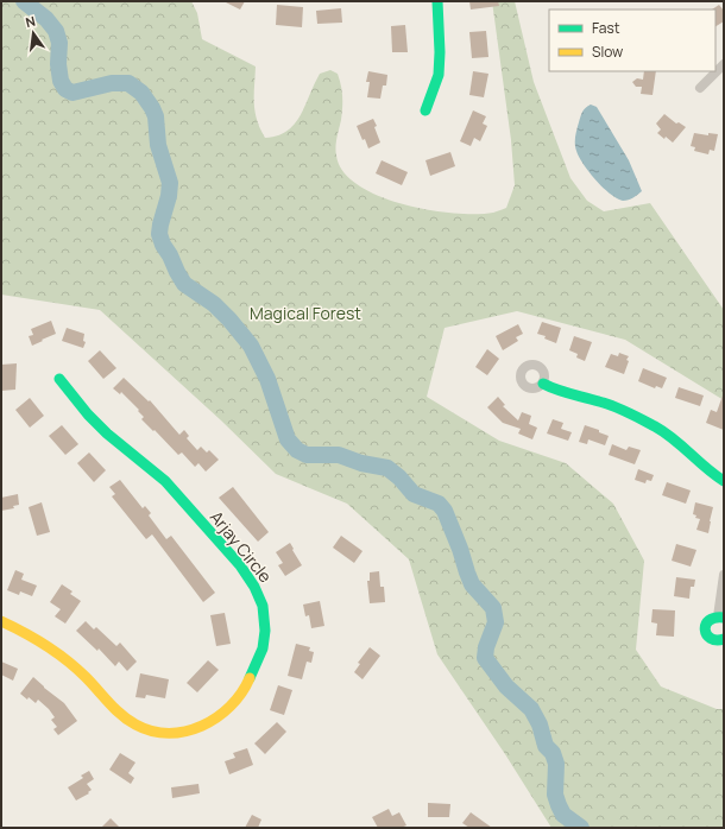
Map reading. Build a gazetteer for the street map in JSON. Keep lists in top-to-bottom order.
{
  "streets": {
    "street": ["Arjay Circle"]
  },
  "parks": ["Magical Forest"],
  "legend": ["Fast", "Slow"],
  "north": "top"
}
